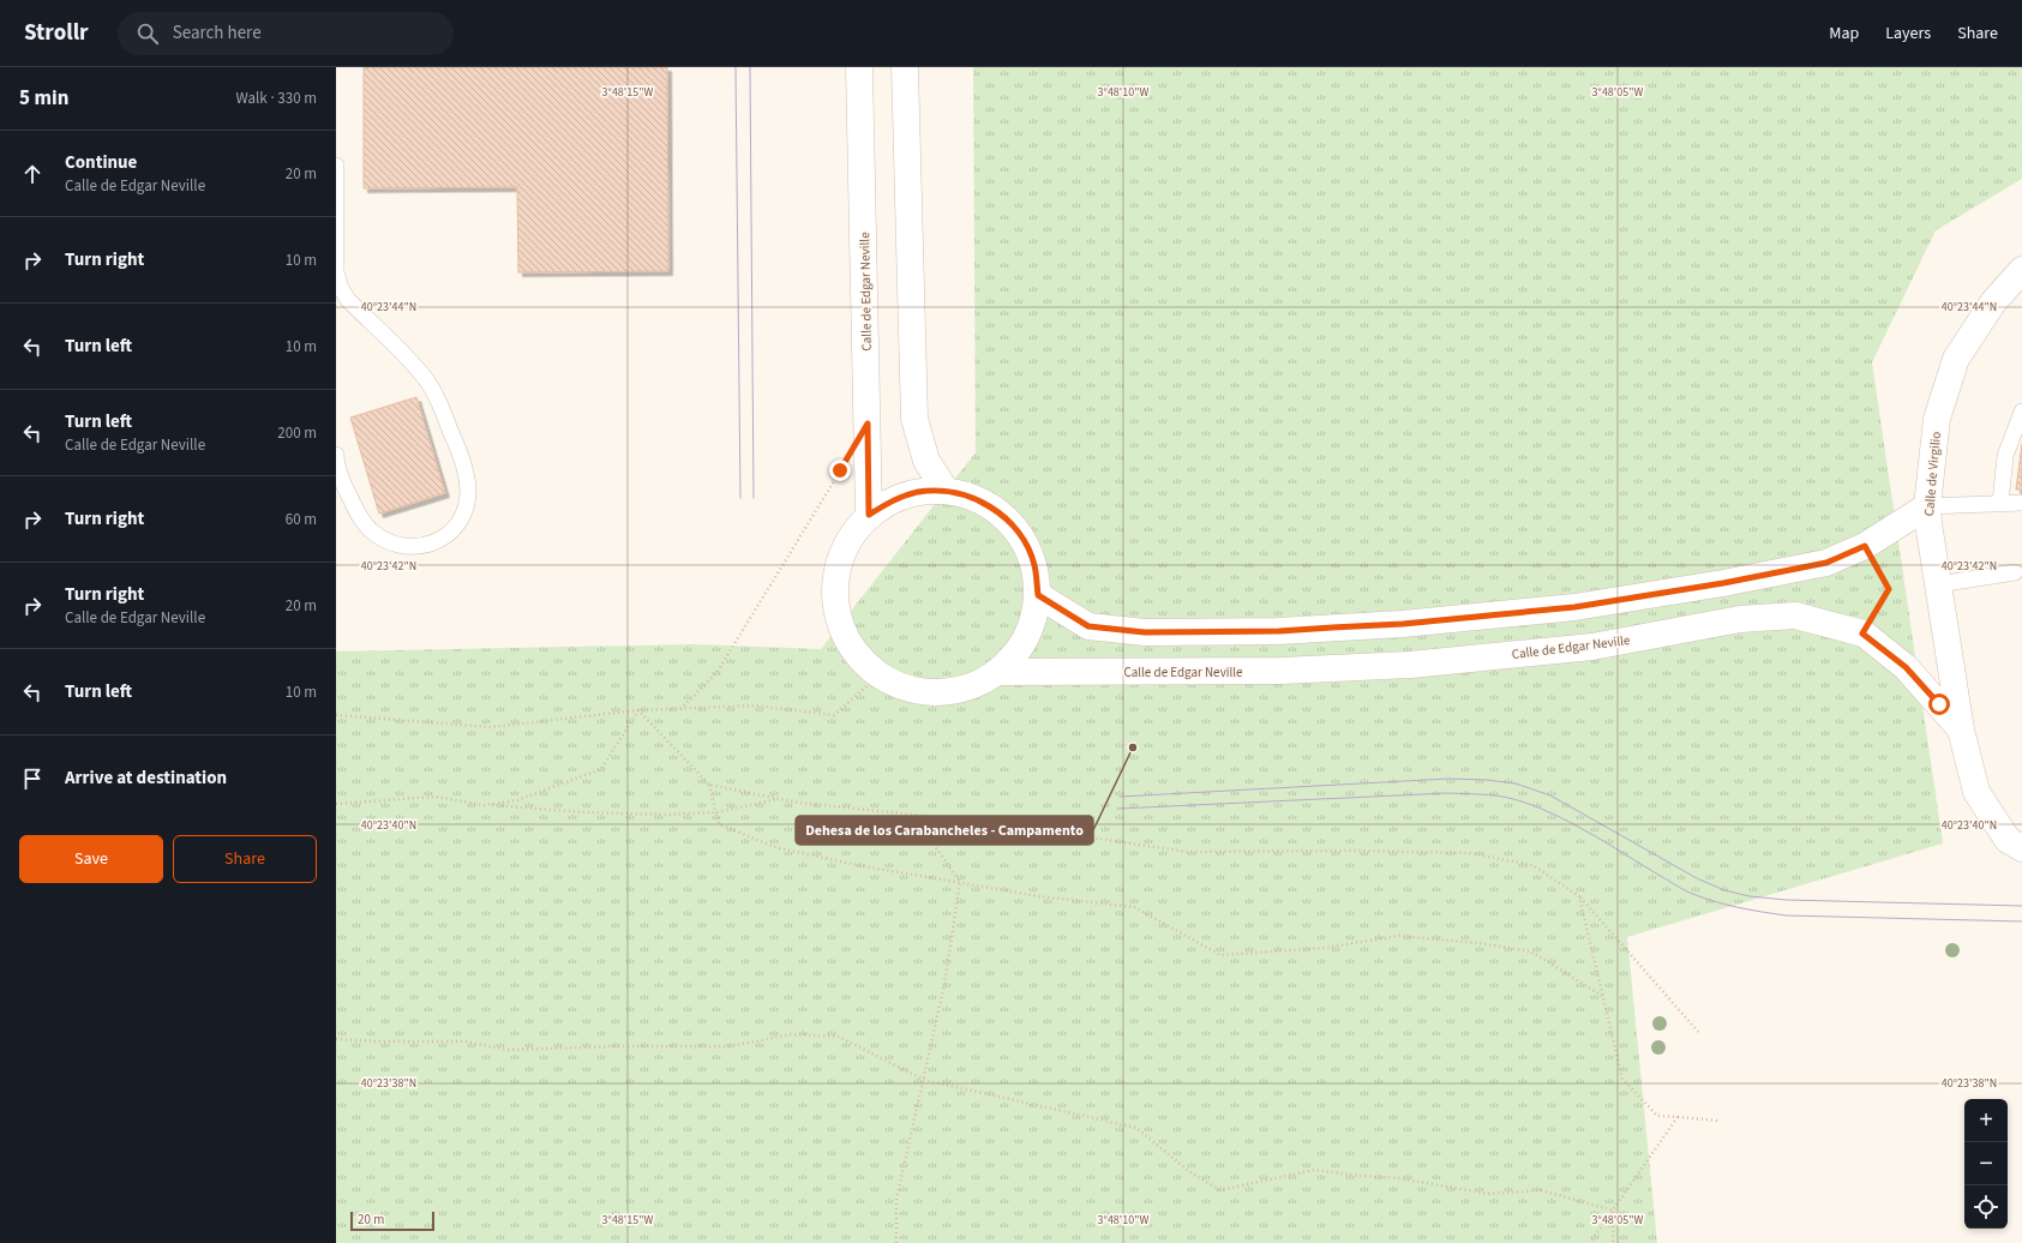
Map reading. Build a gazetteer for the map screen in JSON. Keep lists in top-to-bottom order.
{
  "streets": {
    "street": ["Calle de Edgar Neville", "Calle de Virgilio"]
  },
  "crossings": [
    ["Calle de Edgar Neville", "Calle de Virgilio"]
  ],
  "places": ["Dehesa de los Carabancheles - Campamento"],
  "scale_bar": "20 m",
  "page": {
    "header": "Strollr",
    "search": "Search here",
    "nav": ["Map", "Layers", "Share"],
    "heading": ["5 min", "Walk · 330 m"],
    "list": [
      ["Continue", "Calle de Edgar Neville", "20 m"],
      ["Turn right", "10 m"],
      ["Turn left", "10 m"],
      ["Turn left", "Calle de Edgar Neville", "200 m"],
      ["Turn right", "60 m"],
      ["Turn right", "Calle de Edgar Neville", "20 m"],
      ["Turn left", "10 m"],
      "Arrive at destination"
    ],
    "buttons": ["Save", "Share"],
    "map_buttons": ["+", "−"],
    "scale": "20 m"
  },
  "coordinates": [
    "3°48'15\"W",
    "3°48'10\"W",
    "3°48'05\"W",
    "40°23'44\"N",
    "40°23'42\"N",
    "40°23'40\"N",
    "40°23'38\"N"
  ]
}
